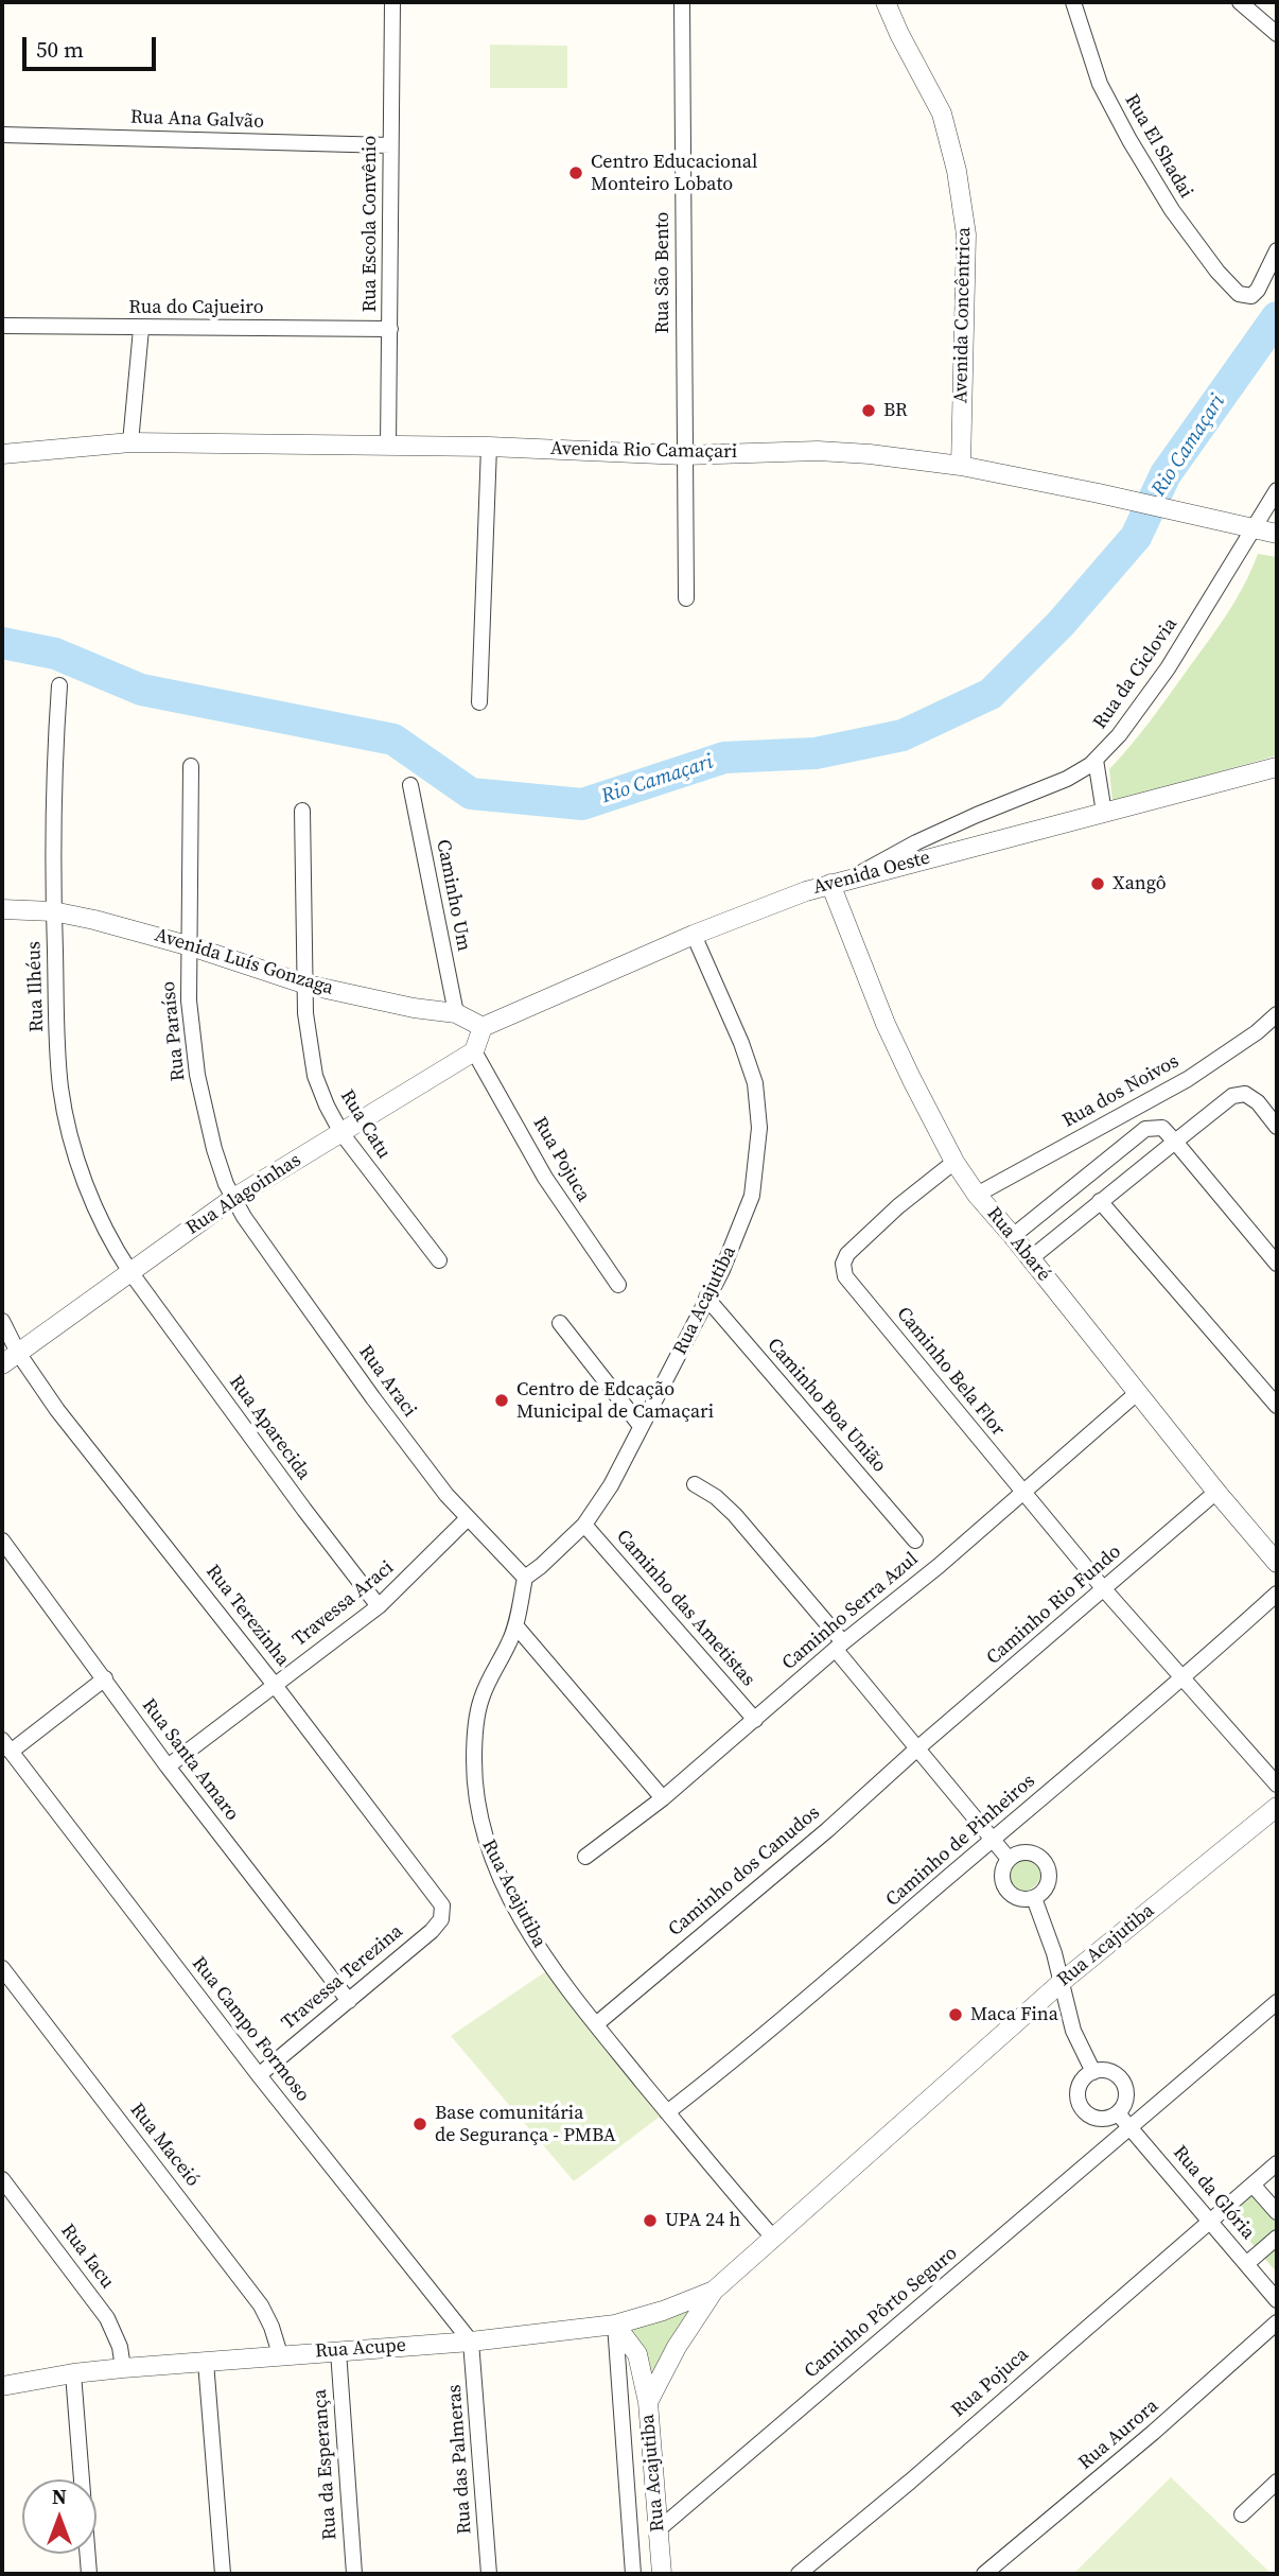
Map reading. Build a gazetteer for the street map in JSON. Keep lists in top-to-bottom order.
{
  "streets": {
    "street": [
      "Rua Ana Galvão",
      "Rua El Shadai",
      "Rua Escola Convênio",
      "Rua São Bento",
      "Rua do Cajueiro",
      "Avenida Concêntrica",
      "Avenida Rio Camaçari",
      "Rua da Ciclovia",
      "Avenida Oeste",
      "Caminho Um",
      "Avenida Luís Gonzaga",
      "Rua Ilhéus",
      "Rua Paraíso",
      "Rua dos Noivos",
      "Rua Catu",
      "Rua Pojuca",
      "Rua Alagoinhas",
      "Rua Abaré",
      "Rua Acajutiba",
      "Caminho Bela Flor",
      "Rua Araci",
      "Caminho Boa União",
      "Rua Aparecida",
      "Travessa Araci",
      "Caminho Rio Fundo",
      "Caminho das Ametistas",
      "Caminho Serra Azul",
      "Rua Terezinha",
      "Rua Santa Amaro",
      "Caminho de Pinheiros",
      "Caminho dos Canudos",
      "Travessa Terezina",
      "Rua Campo Formoso",
      "Rua Maceió",
      "Rua da Glória",
      "Rua Iacu",
      "Caminho Pôrto Seguro",
      "Rua Acupe",
      "Rua Aurora",
      "Rua das Palmeras",
      "Rua da Esperança"
    ]
  },
  "crossings": [
    ["Rua Ana Galvão", "Rua Escola Convênio"],
    ["Rua Escola Convênio", "Rua do Cajueiro"],
    ["Rua Escola Convênio", "Avenida Rio Camaçari"],
    ["Rua São Bento", "Avenida Rio Camaçari"],
    ["Avenida Concêntrica", "Avenida Rio Camaçari"],
    ["Avenida Rio Camaçari", "Rua da Ciclovia"],
    ["Rua da Ciclovia", "Avenida Oeste"],
    ["Avenida Oeste", "Avenida Luís Gonzaga"],
    ["Avenida Oeste", "Rua Abaré"],
    ["Avenida Oeste", "Rua Acajutiba"],
    ["Caminho Um", "Avenida Luís Gonzaga"],
    ["Avenida Luís Gonzaga", "Rua Ilhéus"],
    ["Avenida Luís Gonzaga", "Rua Paraíso"],
    ["Avenida Luís Gonzaga", "Rua Catu"],
    ["Rua Ilhéus", "Rua Alagoinhas"],
    ["Rua Ilhéus", "Rua Aparecida"],
    ["Rua Paraíso", "Rua Alagoinhas"],
    ["Rua Paraíso", "Rua Araci"],
    ["Rua dos Noivos", "Rua Abaré"],
    ["Rua Catu", "Rua Alagoinhas"],
    ["Rua Pojuca", "Rua Alagoinhas"],
    ["Rua Pojuca", "Rua da Glória"],
    ["Rua Alagoinhas", "Rua Araci"],
    ["Rua Alagoinhas", "Rua Aparecida"],
    ["Rua Alagoinhas", "Rua Terezinha"],
    ["Rua Abaré", "Caminho Bela Flor"],
    ["Rua Abaré", "Caminho Rio Fundo"],
    ["Rua Abaré", "Caminho Serra Azul"],
    ["Rua Acajutiba", "Rua Araci"],
    ["Rua Acajutiba", "Caminho Boa União"],
    ["Rua Acajutiba", "Caminho das Ametistas"],
    ["Rua Acajutiba", "Caminho de Pinheiros"],
    ["Rua Acajutiba", "Caminho dos Canudos"],
    ["Rua Acajutiba", "Caminho Pôrto Seguro"],
    ["Rua Acajutiba", "Rua Acupe"],
    ["Caminho Bela Flor", "Caminho Rio Fundo"],
    ["Caminho Bela Flor", "Caminho Serra Azul"],
    ["Caminho Bela Flor", "Caminho de Pinheiros"],
    ["Rua Araci", "Travessa Araci"],
    ["Rua Aparecida", "Travessa Araci"],
    ["Travessa Araci", "Rua Terezinha"],
    ["Travessa Araci", "Rua Santa Amaro"],
    ["Caminho Rio Fundo", "Caminho dos Canudos"],
    ["Caminho das Ametistas", "Caminho Serra Azul"],
    ["Rua Terezinha", "Travessa Terezina"],
    ["Rua Santa Amaro", "Travessa Terezina"],
    ["Travessa Terezina", "Rua Campo Formoso"],
    ["Rua Campo Formoso", "Rua Acupe"],
    ["Rua Campo Formoso", "Rua das Palmeras"],
    ["Rua Maceió", "Rua Acupe"],
    ["Rua da Glória", "Caminho Pôrto Seguro"],
    ["Rua Iacu", "Rua Acupe"],
    ["Rua Acupe", "Rua das Palmeras"],
    ["Rua Acupe", "Rua da Esperança"]
  ],
  "water": ["Rio Camaçari"],
  "places": [
    "Centro Educacional Monteiro Lobato",
    "BR",
    "Xangô",
    "Centro de Edcação Municipal de Camaçari",
    "Maca Fina",
    "Base comunitária de Segurança - PMBA",
    "UPA 24 h"
  ],
  "scale_bar": "50 m",
  "north": "top"
}
